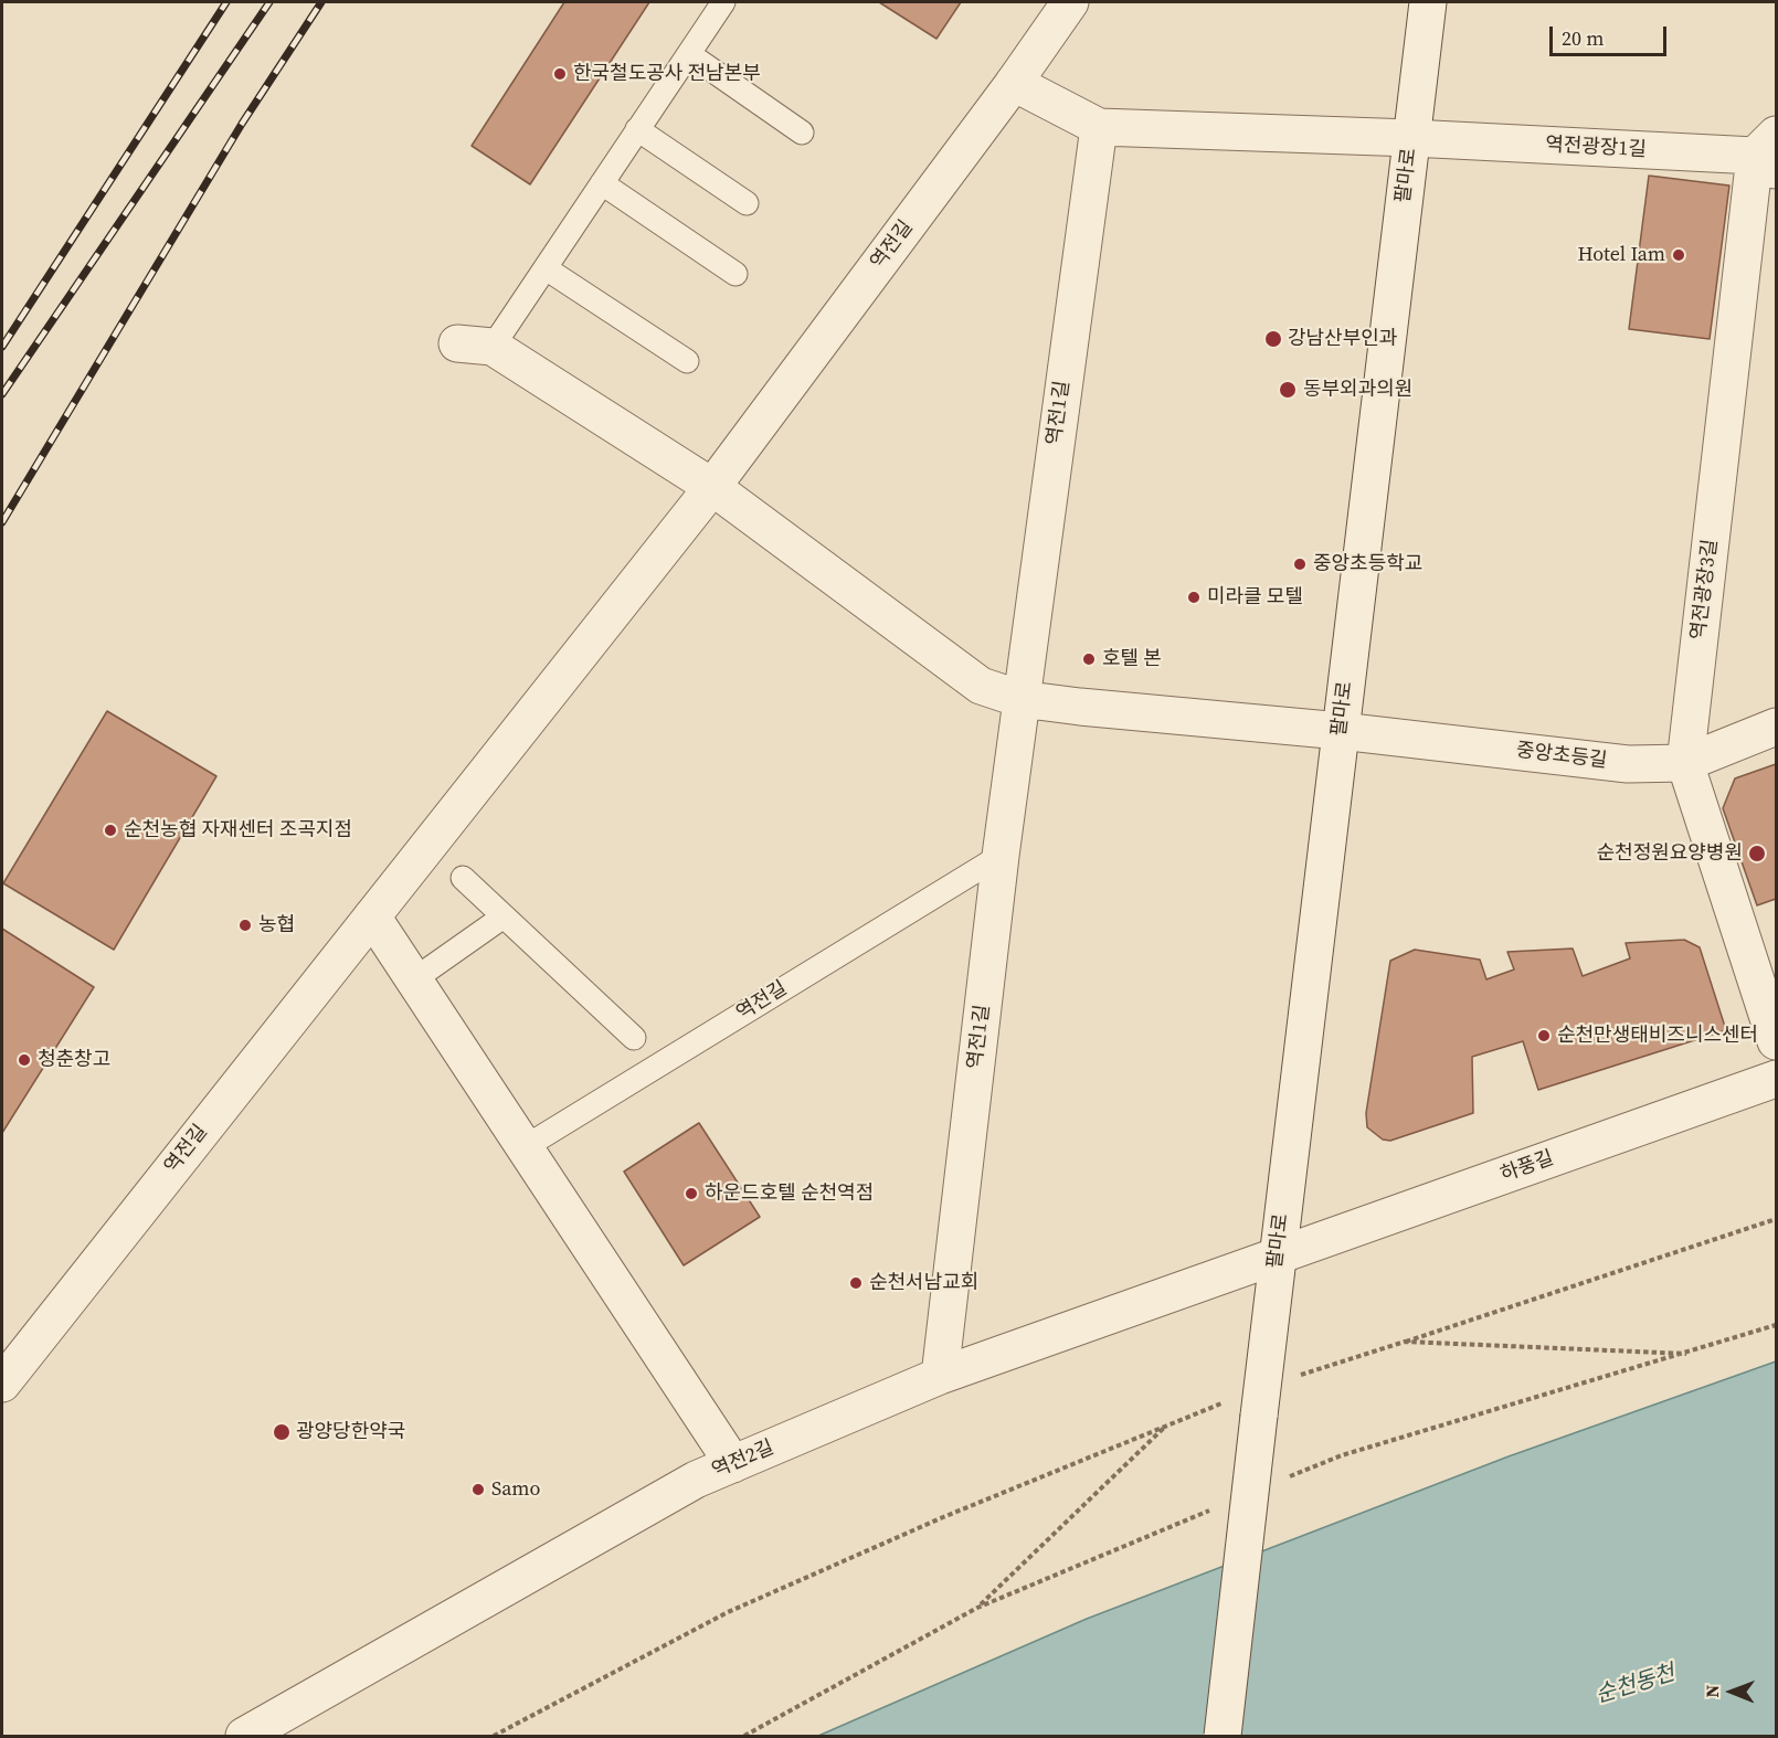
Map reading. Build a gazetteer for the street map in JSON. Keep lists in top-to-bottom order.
{
  "streets": {
    "street": [
      "역전광장1길",
      "팔마로",
      "역전길",
      "역전1길",
      "역전광장3길",
      "중앙초등길",
      "하풍길",
      "역전2길"
    ]
  },
  "crossings": [
    ["역전광장1길", "팔마로"],
    ["역전광장1길", "역전광장3길"],
    ["팔마로", "중앙초등길"],
    ["팔마로", "하풍길"],
    ["팔마로", "역전2길"],
    ["역전길", "역전1길"],
    ["역전1길", "역전2길"],
    ["역전광장3길", "중앙초등길"],
    ["하풍길", "역전2길"]
  ],
  "water": ["순천동천"],
  "places": [
    "한국철도공사 전남본부",
    "Hotel Iam",
    "강남산부인과",
    "동부외과의원",
    "중앙초등학교",
    "미라클 모텔",
    "호텔 본",
    "순천농협 자재센터 조곡지점",
    "순천정원요양병원",
    "농협",
    "순천만생태비즈니스센터",
    "청춘창고",
    "하운드호텔 순천역점",
    "순천서남교회",
    "광양당한약국",
    "Samo"
  ],
  "scale_bar": "20 m",
  "north": "left"
}
